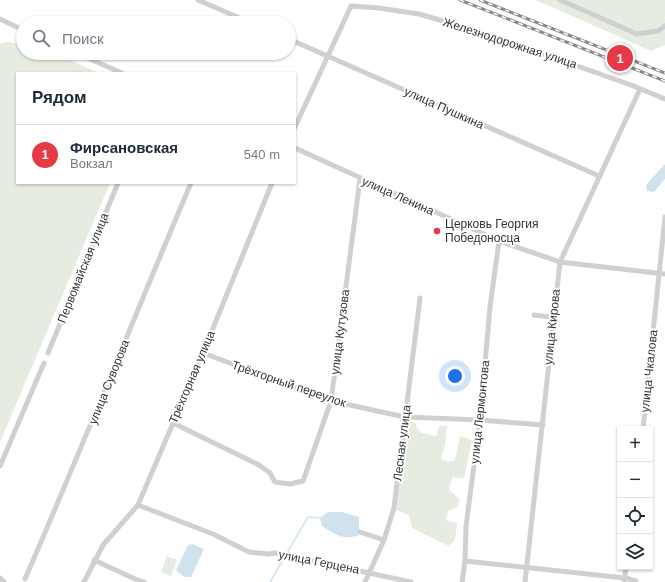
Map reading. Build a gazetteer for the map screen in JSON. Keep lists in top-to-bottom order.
{
  "streets": {
    "street": [
      "Железнодорожная улица",
      "улица Пушкина",
      "улица Ленина",
      "Первомайская улица",
      "улица Кирова",
      "улица Кутузова",
      "улица Чкалова",
      "Трёхгорная улица",
      "улица Суворова",
      "Трёхгорный переулок",
      "улица Лермонтова",
      "Лесная улица",
      "улица Герцена"
    ]
  },
  "crossings": [
    ["Железнодорожная улица", "улица Пушкина"],
    ["Железнодорожная улица", "улица Кирова"],
    ["улица Пушкина", "улица Кирова"],
    ["улица Ленина", "улица Кирова"],
    ["улица Ленина", "улица Кутузова"],
    ["улица Ленина", "улица Чкалова"],
    ["улица Ленина", "улица Лермонтова"],
    ["улица Кирова", "Трёхгорный переулок"],
    ["улица Кутузова", "Трёхгорная улица"],
    ["улица Кутузова", "Трёхгорный переулок"],
    ["Трёхгорная улица", "Трёхгорный переулок"],
    ["Трёхгорная улица", "улица Герцена"],
    ["Трёхгорный переулок", "улица Лермонтова"],
    ["Трёхгорный переулок", "Лесная улица"],
    ["Лесная улица", "улица Герцена"]
  ],
  "places": ["Церковь Георгия Победоносца"],
  "page": {
    "search": "Поиск",
    "pins": "1",
    "heading": "Рядом",
    "list": [
      {
        "mark": "1",
        "name": "Фирсановская",
        "note": "Вокзал",
        "value": "540 m"
      }
    ],
    "map_buttons": ["+", "−"]
  }
}
